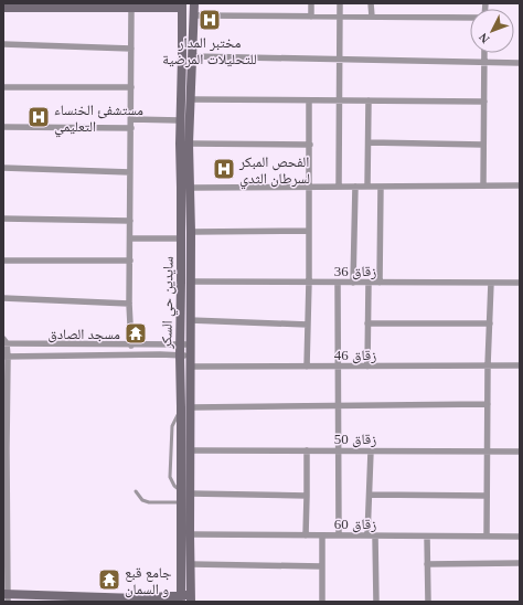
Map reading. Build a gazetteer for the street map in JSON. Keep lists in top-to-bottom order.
{
  "streets": {
    "street": [
      "زقاق 36",
      "سايدين حي السكر",
      "زقاق 46",
      "زقاق 50",
      "زقاق 60"
    ]
  },
  "crossings": [
    ["زقاق 36", "سايدين حي السكر"],
    ["سايدين حي السكر", "زقاق 46"],
    ["سايدين حي السكر", "زقاق 50"],
    ["سايدين حي السكر", "زقاق 60"]
  ],
  "places": {
    "hospital": ["مختبر المدار للتحليلات المرضية", "مستشفئ الخنساء التعليمي", "الفحص المبكر لسرطان الثدي"],
    "temple": ["مسجد الصادق", "جامع قبع و السمان"]
  },
  "north": "bottom left"
}
